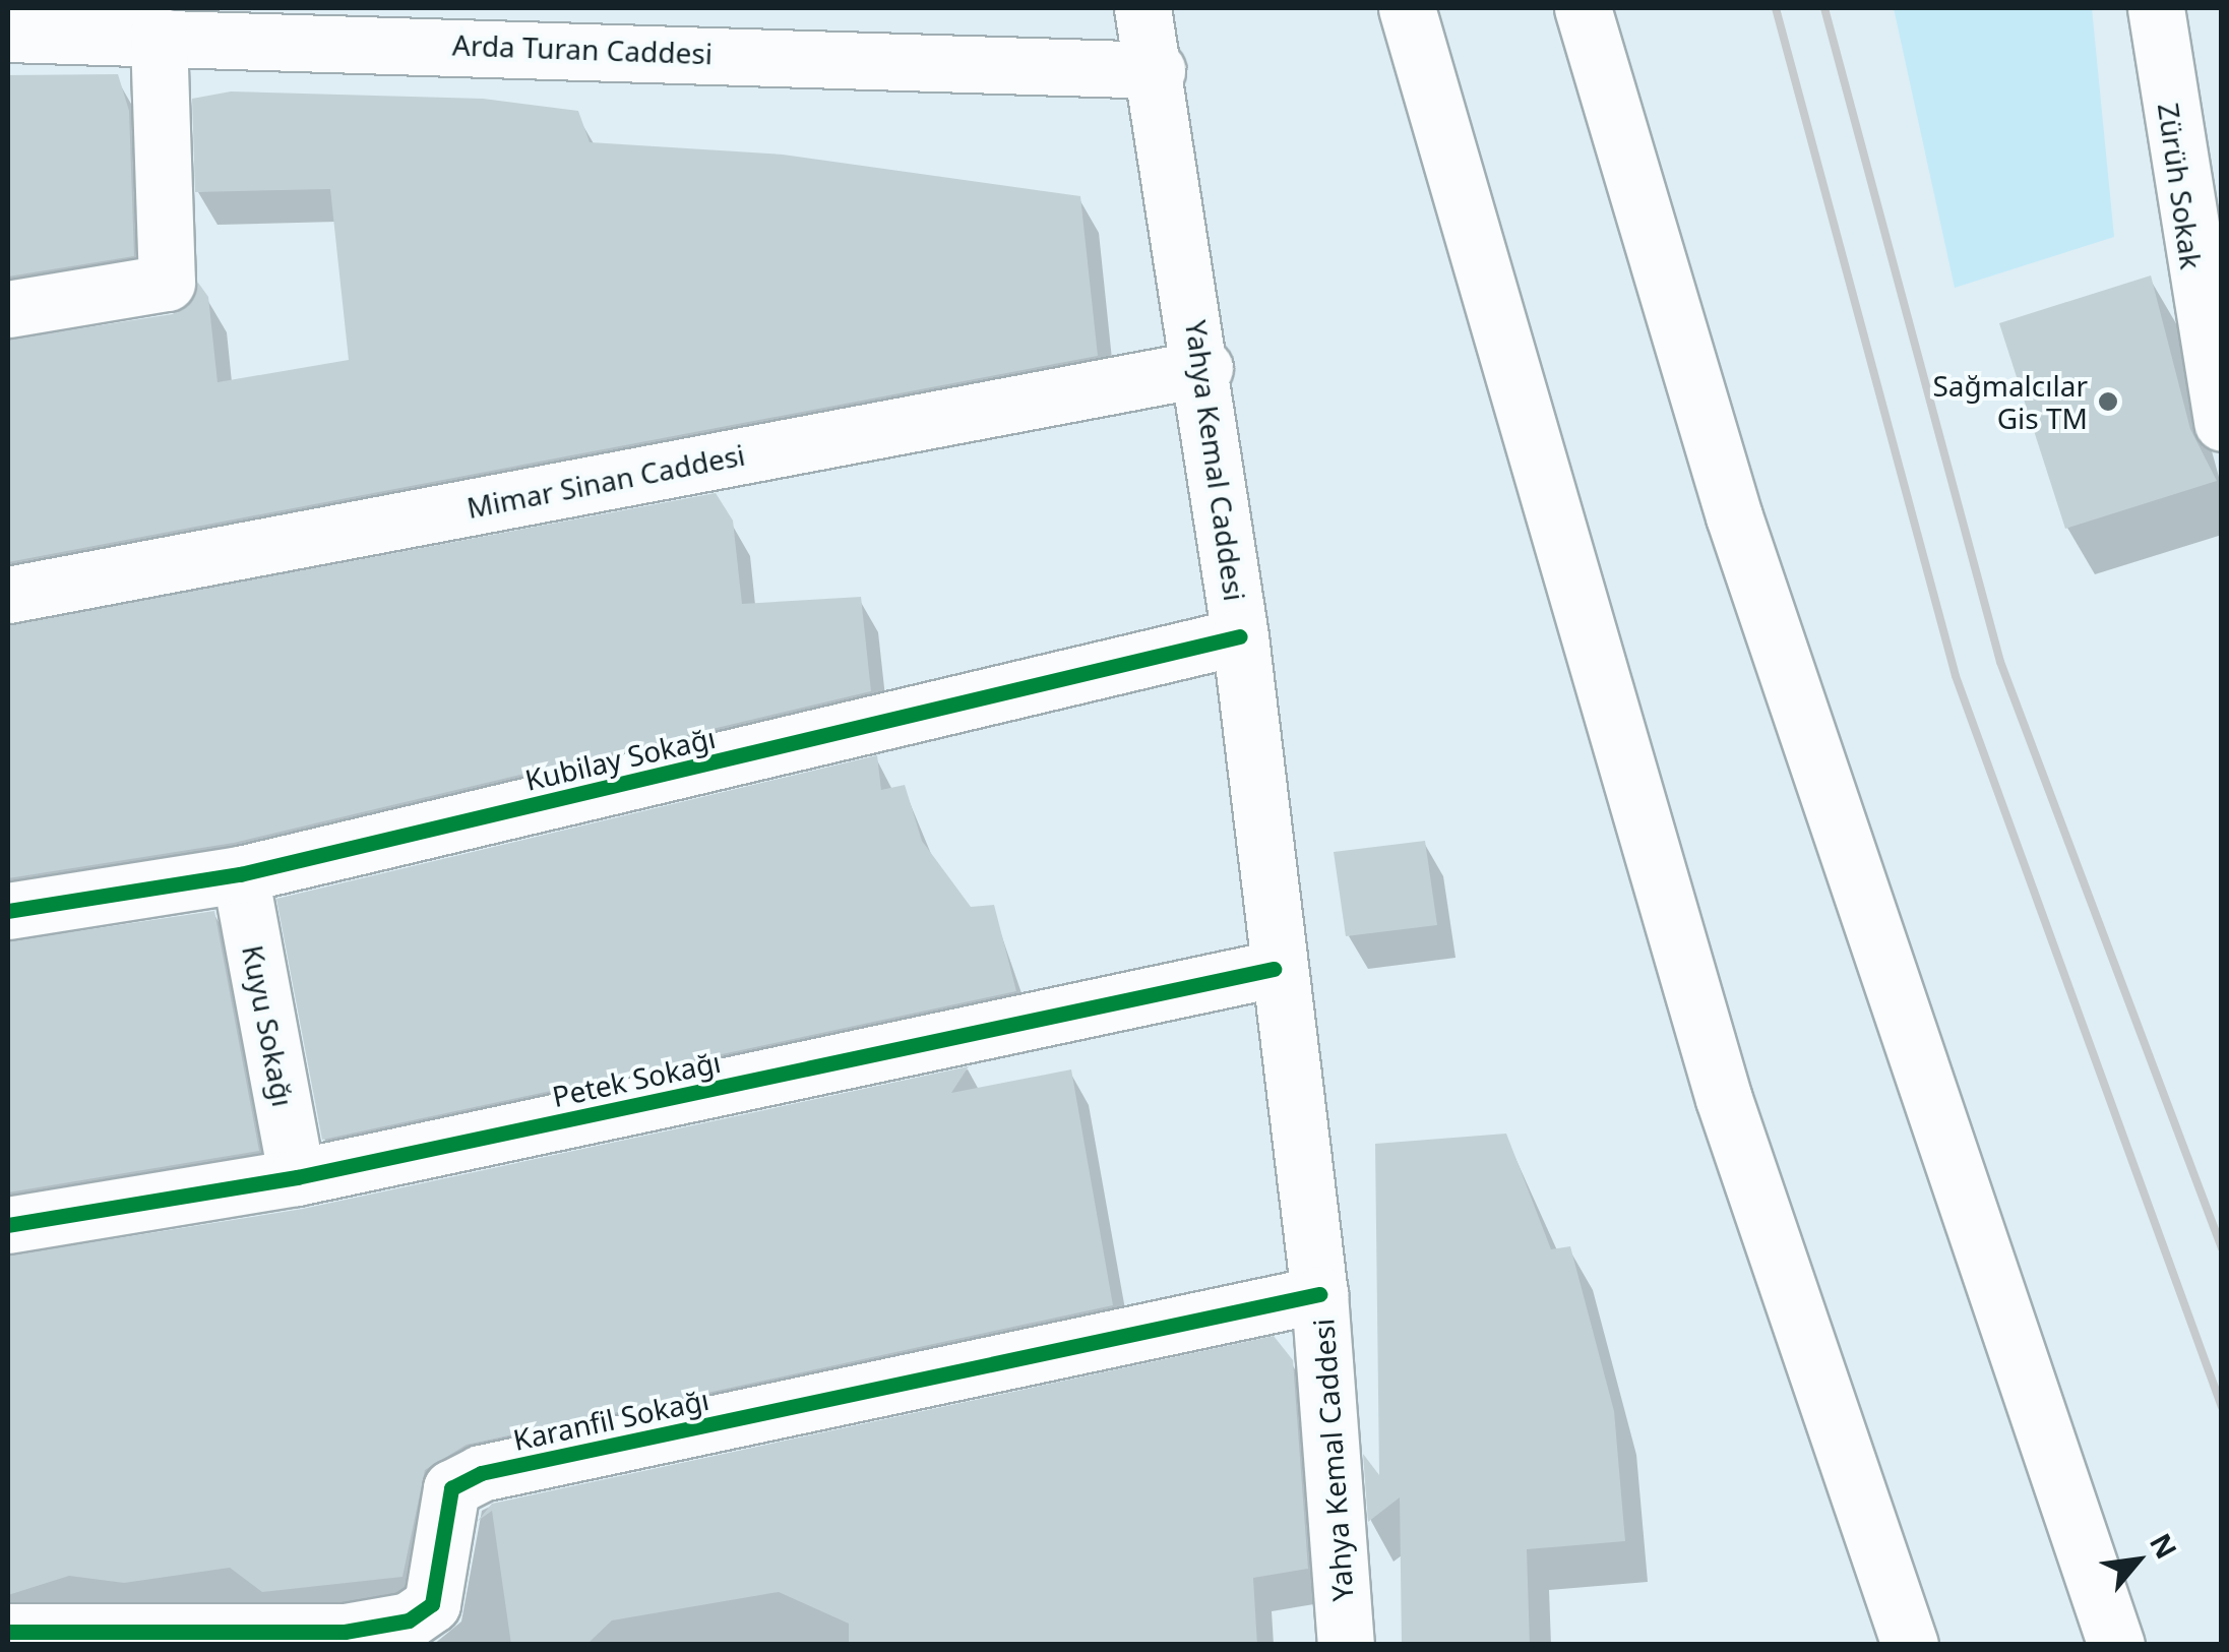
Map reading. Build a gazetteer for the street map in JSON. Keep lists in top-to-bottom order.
{
  "streets": {
    "main road": [
      "Arda Turan Caddesi",
      "Zürüh Sokak",
      "Yahya Kemal Caddesi",
      "Mimar Sinan Caddesi",
      "Kubilay Sokağı",
      "Kuyu Sokağı",
      "Petek Sokağı",
      "Karanfil Sokağı"
    ]
  },
  "crossings": [
    ["Arda Turan Caddesi", "Yahya Kemal Caddesi"],
    ["Yahya Kemal Caddesi", "Mimar Sinan Caddesi"],
    ["Yahya Kemal Caddesi", "Kubilay Sokağı"],
    ["Yahya Kemal Caddesi", "Petek Sokağı"],
    ["Yahya Kemal Caddesi", "Karanfil Sokağı"],
    ["Kubilay Sokağı", "Kuyu Sokağı"],
    ["Kuyu Sokağı", "Petek Sokağı"]
  ],
  "places": ["Sağmalcılar Gis TM"],
  "north": "top right"
}
